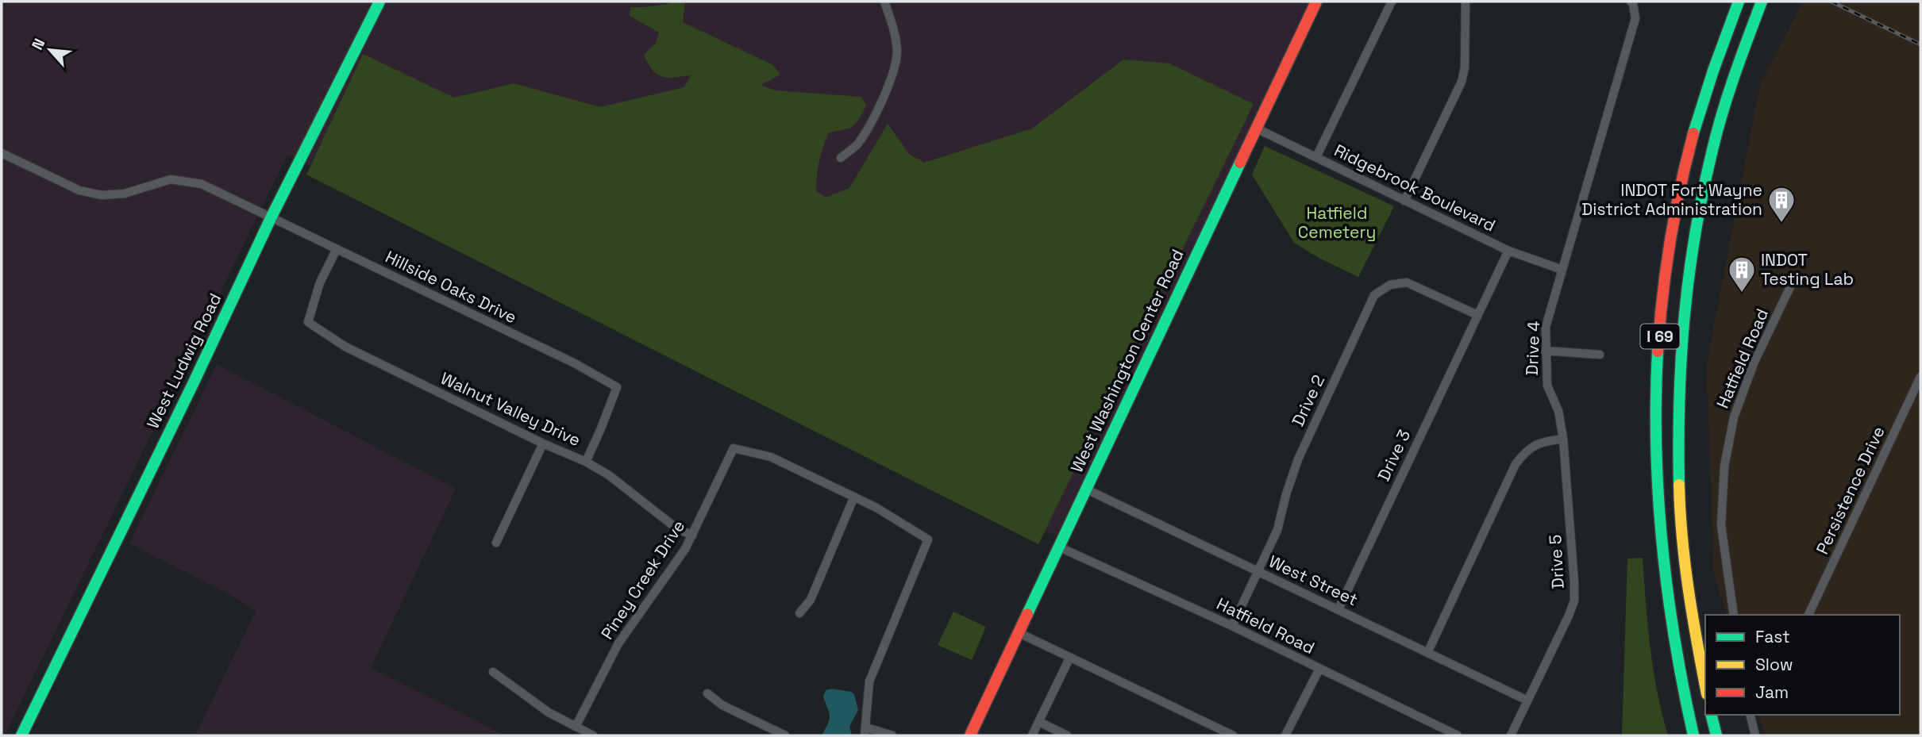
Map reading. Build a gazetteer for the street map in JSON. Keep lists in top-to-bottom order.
{
  "streets": {
    "main road": ["I 69", "West Ludwig Road", "West Washington Center Road"],
    "street": [
      "Ridgebrook Boulevard",
      "Hillside Oaks Drive",
      "Drive 4",
      "Hatfield Road",
      "Drive 2",
      "Walnut Valley Drive",
      "Drive 3",
      "Persistence Drive",
      "Drive 5",
      "Piney Creek Drive",
      "West Street"
    ]
  },
  "crossings": [
    ["Ridgebrook Boulevard", "Drive 4"],
    ["Ridgebrook Boulevard", "West Washington Center Road"],
    ["Ridgebrook Boulevard", "Drive 3"],
    ["Hillside Oaks Drive", "West Ludwig Road"],
    ["Hillside Oaks Drive", "Walnut Valley Drive"],
    ["Drive 4", "Drive 5"],
    ["Hatfield Road", "West Washington Center Road"],
    ["Hatfield Road", "Drive 2"],
    ["West Washington Center Road", "West Street"],
    ["Drive 2", "Drive 3"],
    ["Drive 2", "West Street"],
    ["Walnut Valley Drive", "Piney Creek Drive"],
    ["Drive 3", "West Street"],
    ["Drive 5", "West Street"]
  ],
  "parks": ["Hatfield Cemetery"],
  "places": {
    "building": ["INDOT Fort Wayne District Administration", "INDOT Testing Lab"]
  },
  "legend": ["Fast", "Slow", "Jam"],
  "north": "top left"
}
